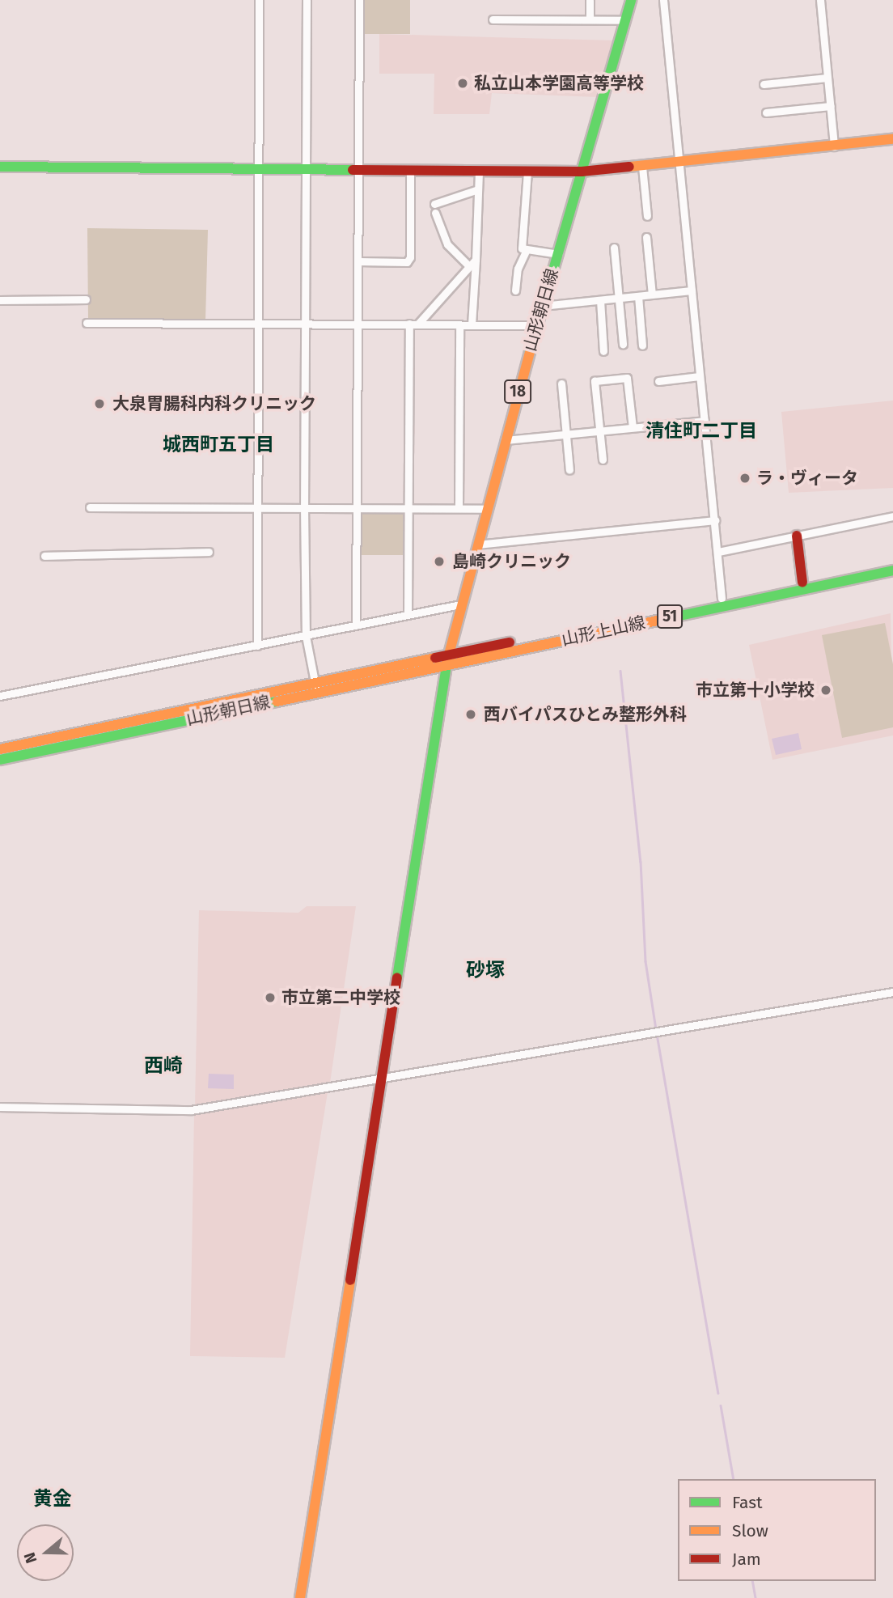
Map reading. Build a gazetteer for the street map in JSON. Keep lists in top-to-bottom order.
{
  "streets": {
    "main road": [
      "山形朝日線",
      "18",
      "51",
      "山形上山線"
    ]
  },
  "crossings": [
    ["山形朝日線", "山形上山線"]
  ],
  "districts": [
    "清住町二丁目",
    "城西町五丁目",
    "砂塚",
    "西崎",
    "黄金"
  ],
  "places": [
    "私立山本学園高等学校",
    "大泉胃腸科内科クリニック",
    "ラ・ヴィータ",
    "島崎クリニック",
    "市立第十小学校",
    "西バイパスひとみ整形外科",
    "市立第二中学校"
  ],
  "legend": ["Fast", "Slow", "Jam"],
  "north": "left"
}
